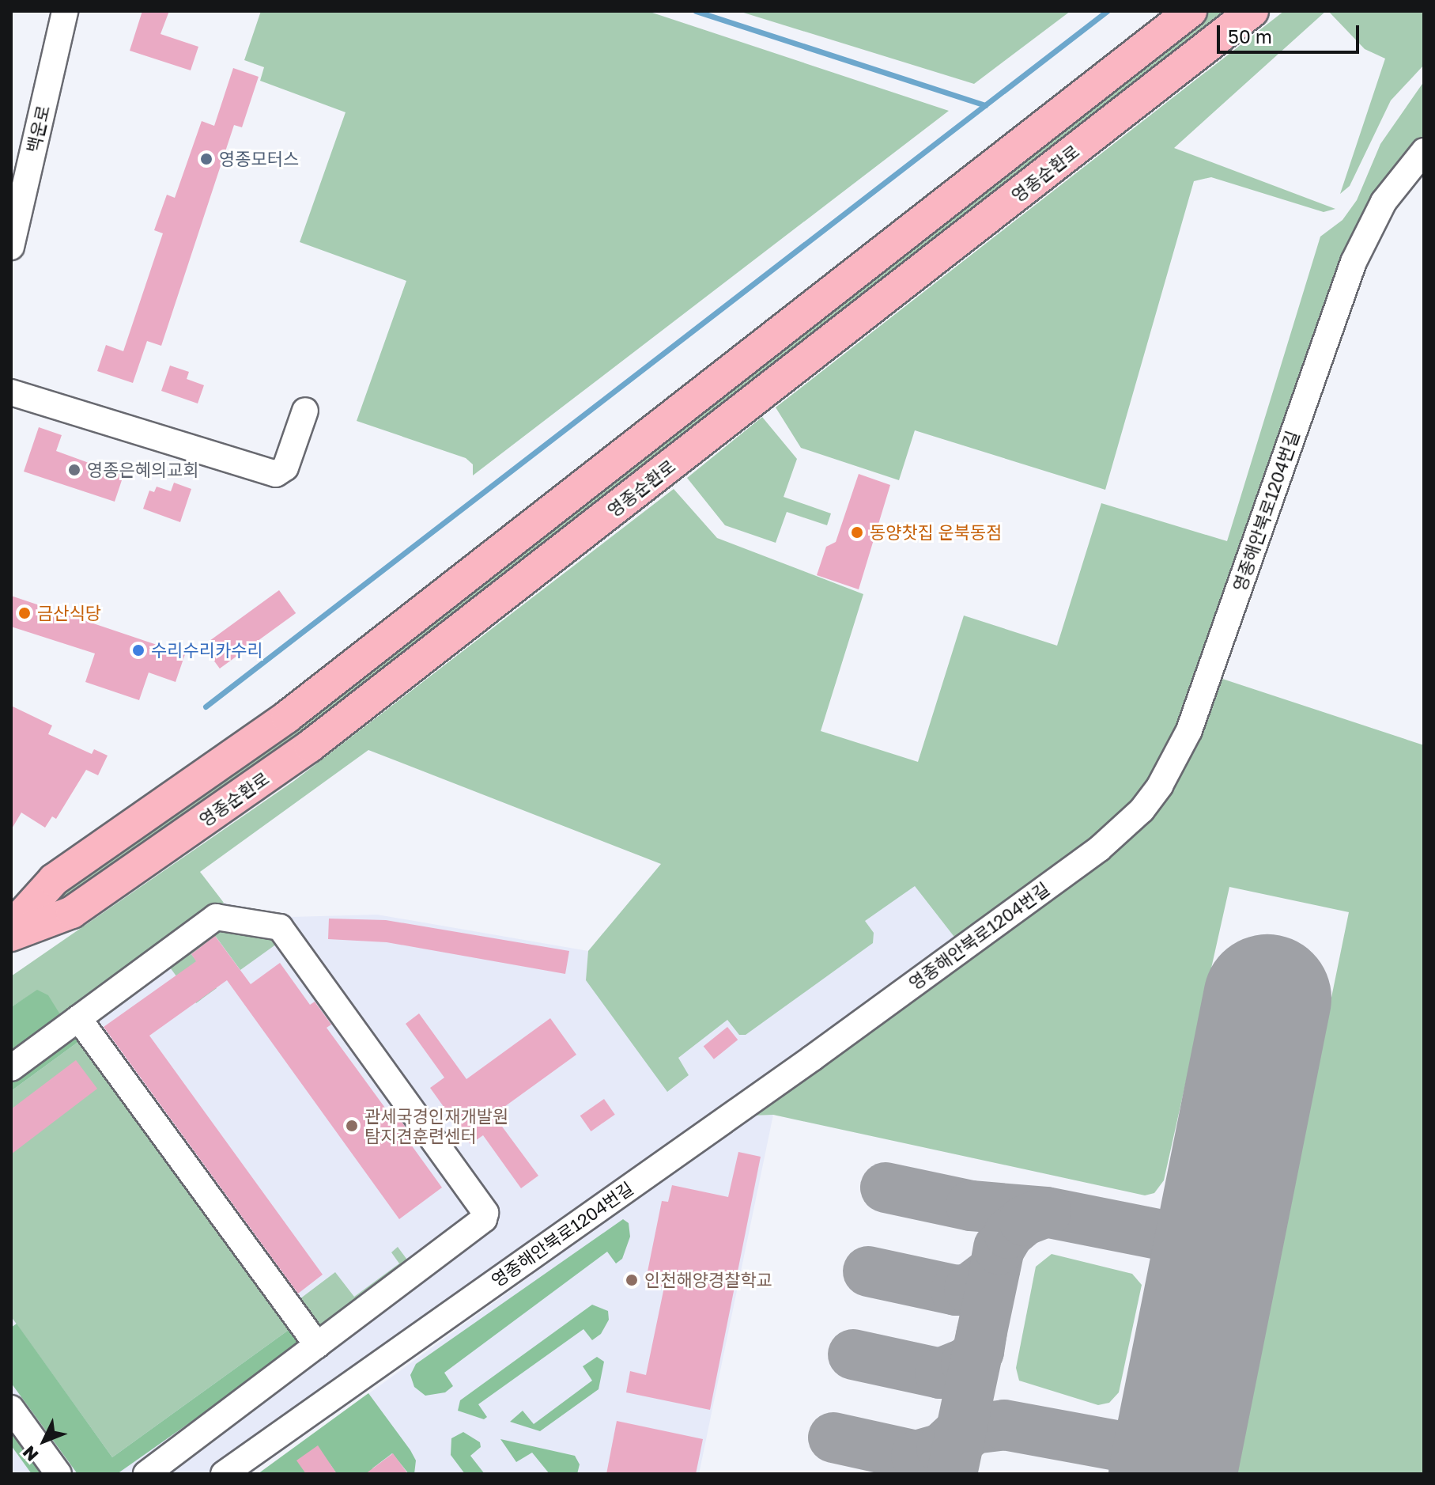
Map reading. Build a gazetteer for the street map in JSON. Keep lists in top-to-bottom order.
{
  "streets": {
    "main road": ["영종순환로"],
    "street": ["백운로", "영종해안북로1204번길"]
  },
  "places": [
    "영종모터스",
    "영종은혜의교회",
    "동양찻집 운북동점",
    "금산식당",
    "수리수리카수리",
    "관세국경인재개발원 탐지견훈련센터",
    "인천해양경찰학교"
  ],
  "scale_bar": "50 m",
  "north": "bottom left"
}
